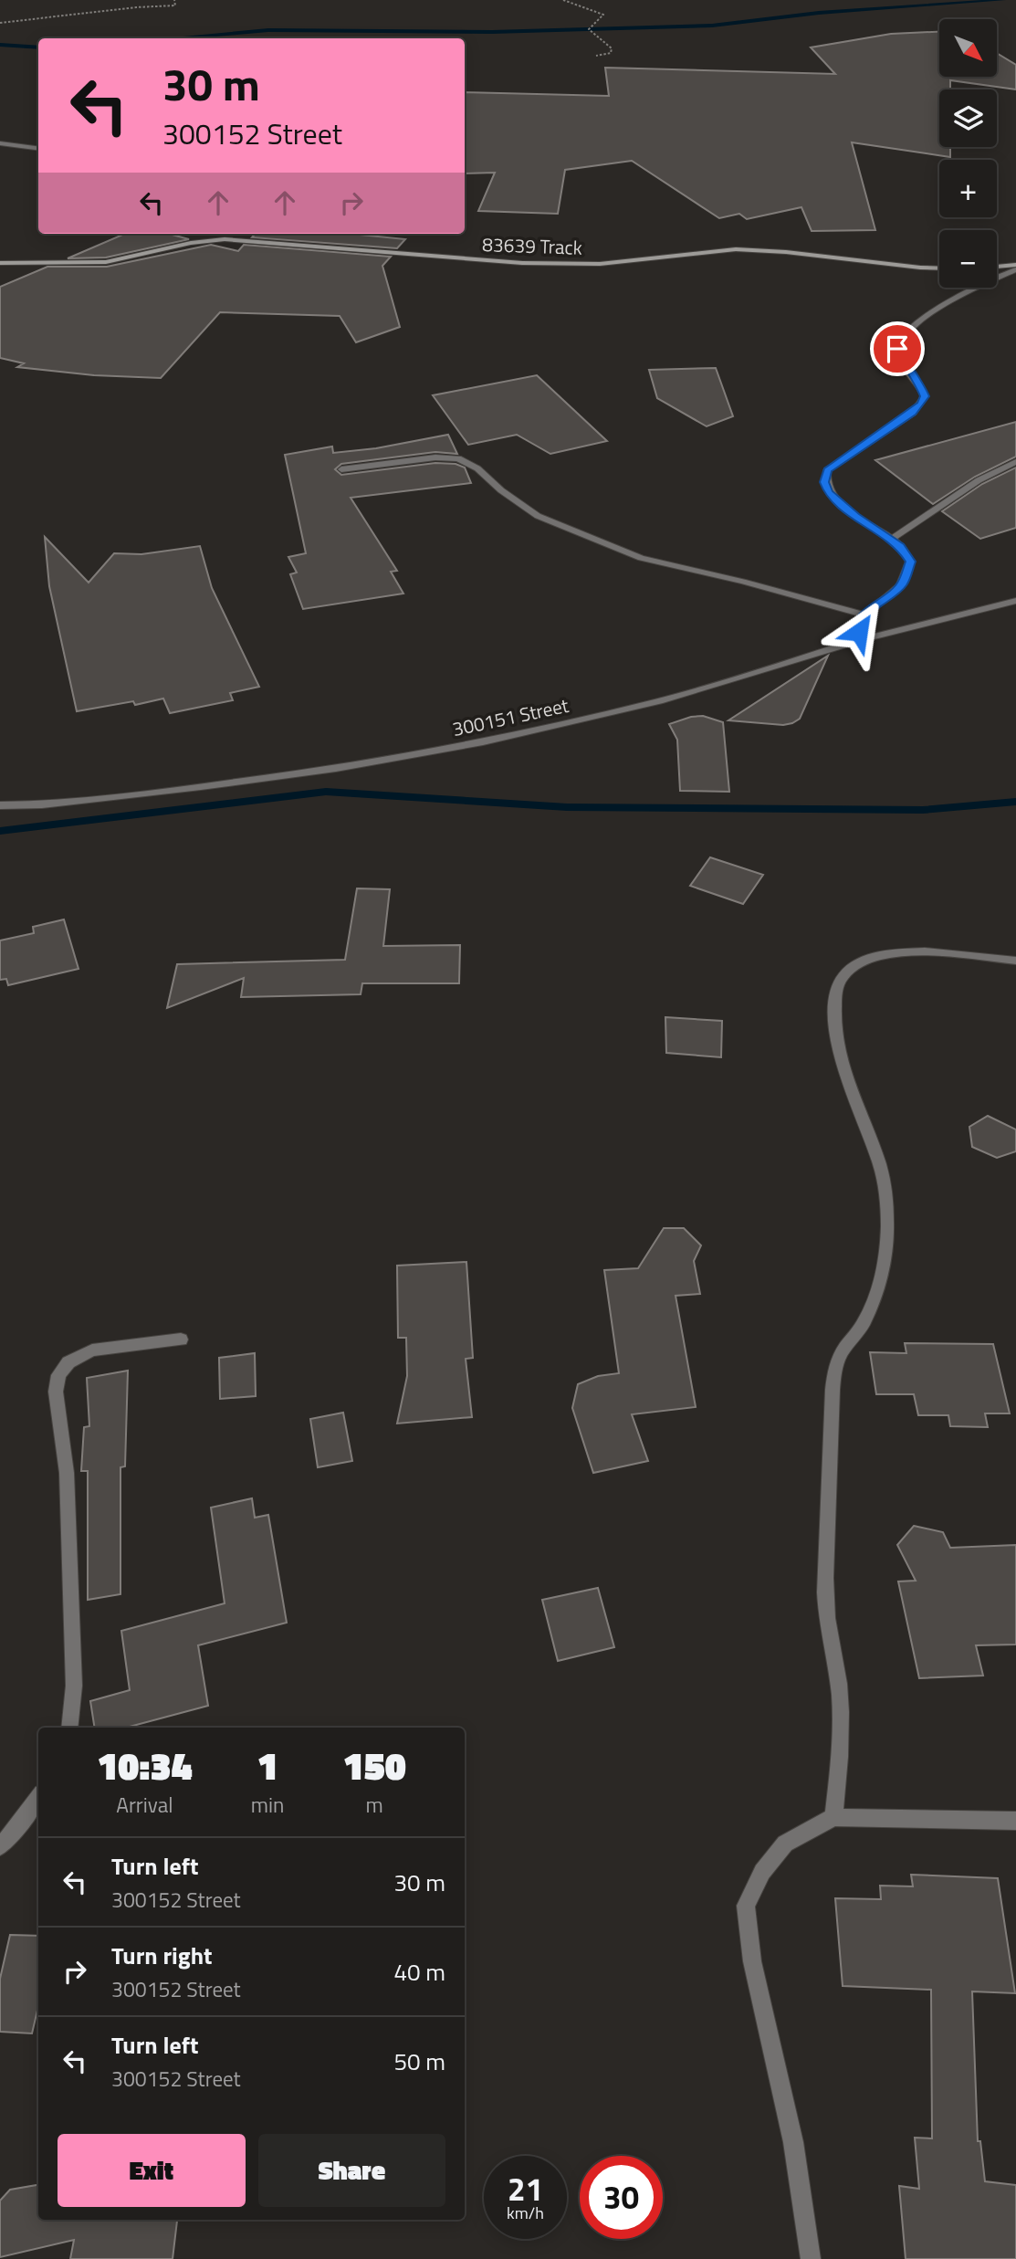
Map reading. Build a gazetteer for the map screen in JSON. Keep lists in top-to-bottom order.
{
  "streets": {
    "street": ["83639 Track", "300151 Street"]
  },
  "north": "bottom right",
  "page": {
    "map_buttons": ["+", "−"],
    "turn": ["30 m", "300152 Street"],
    "eta": [
      "10:34",
      "Arrival",
      "1",
      "min",
      "150",
      "m"
    ],
    "list": [
      {
        "name": "Turn left",
        "note": "300152 Street",
        "value": "30 m"
      },
      {
        "name": "Turn right",
        "note": "300152 Street",
        "value": "40 m"
      },
      {
        "name": "Turn left",
        "note": "300152 Street",
        "value": "50 m"
      }
    ],
    "buttons": ["Exit", "Share"],
    "speed": "21 km/h",
    "limit": "30"
  }
}
